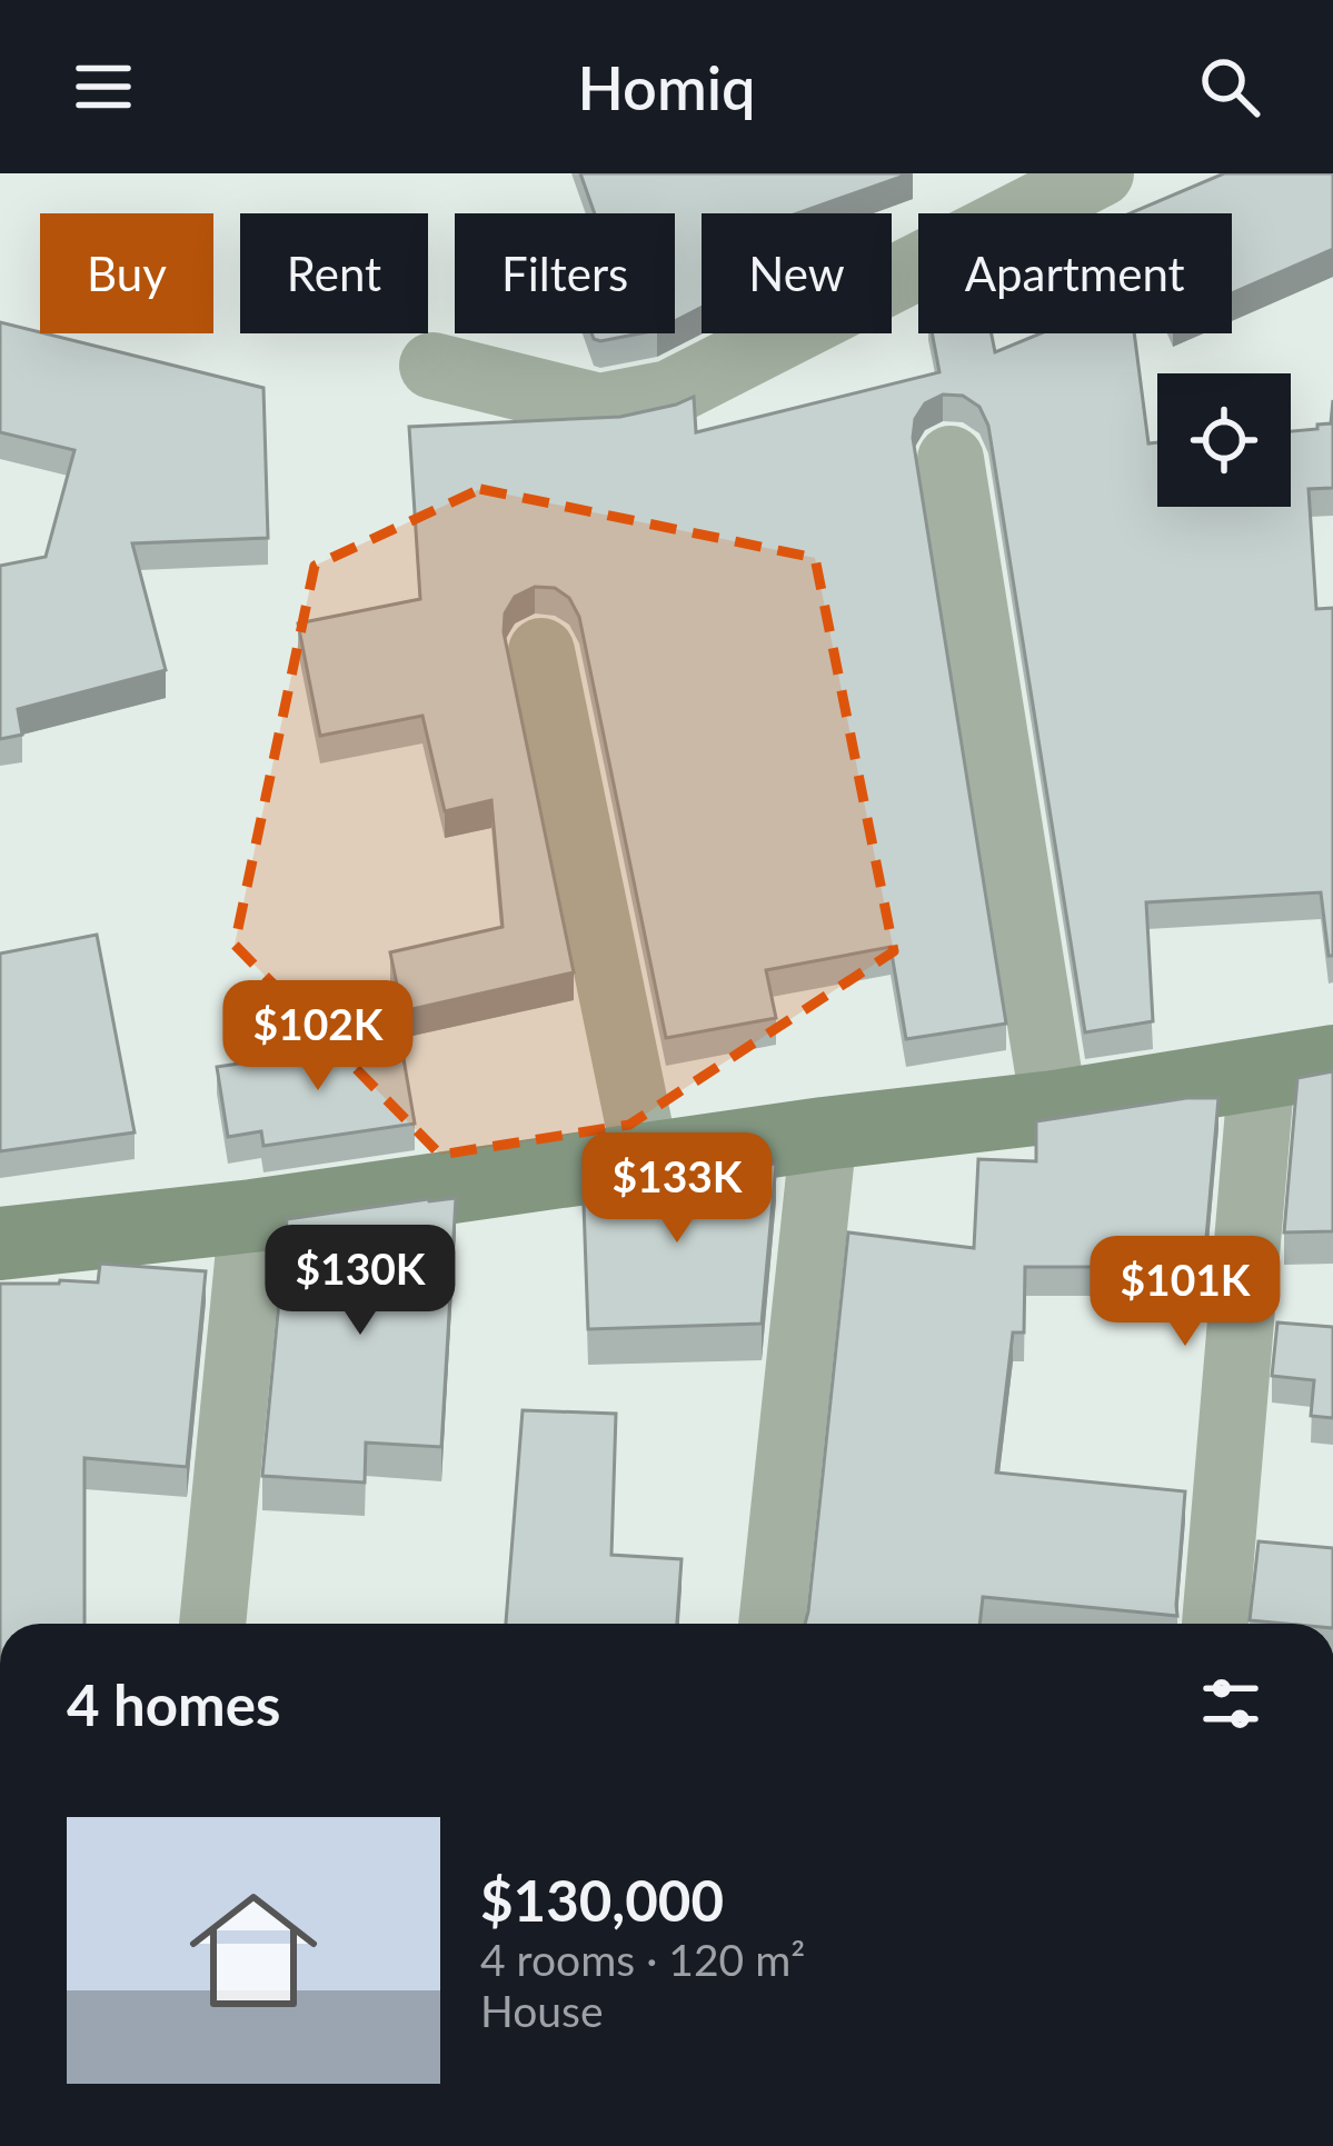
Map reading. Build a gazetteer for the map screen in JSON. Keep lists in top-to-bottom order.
{
  "page": {
    "header": "Homiq",
    "chip": [
      "Buy",
      "Rent",
      "Filters",
      "New",
      "Apartment"
    ],
    "price": [
      "$102K",
      "$133K",
      "$130K",
      "$101K"
    ],
    "heading": "4 homes",
    "list": [
      {
        "name": "$130,000",
        "note": "4 rooms · 120 m² · House"
      }
    ]
  }
}
